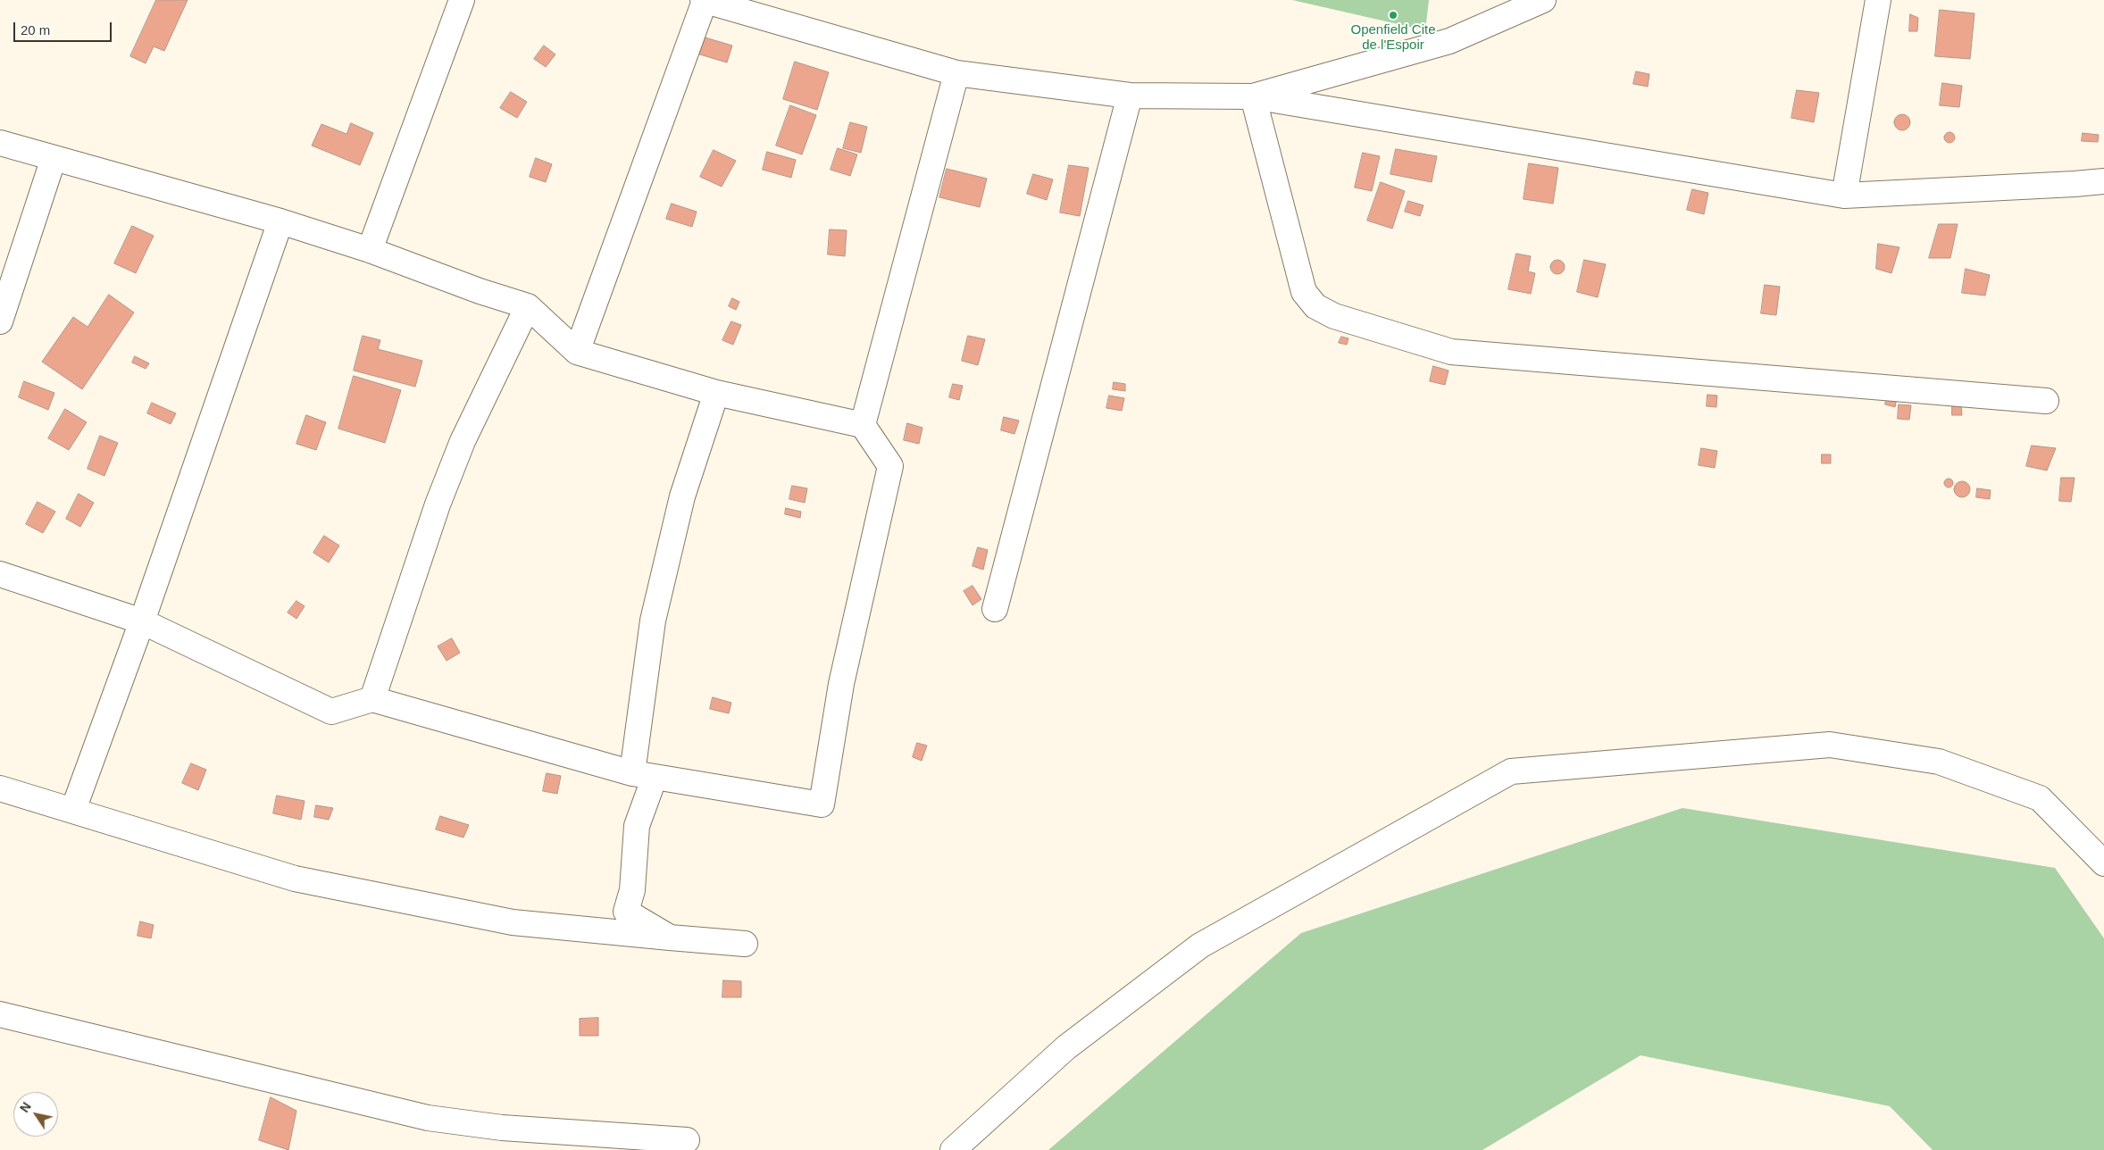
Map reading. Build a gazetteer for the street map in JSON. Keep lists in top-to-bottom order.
{
  "places": ["Openfield Cite de l'Espoir"],
  "scale_bar": "20 m",
  "north": "top left"
}
